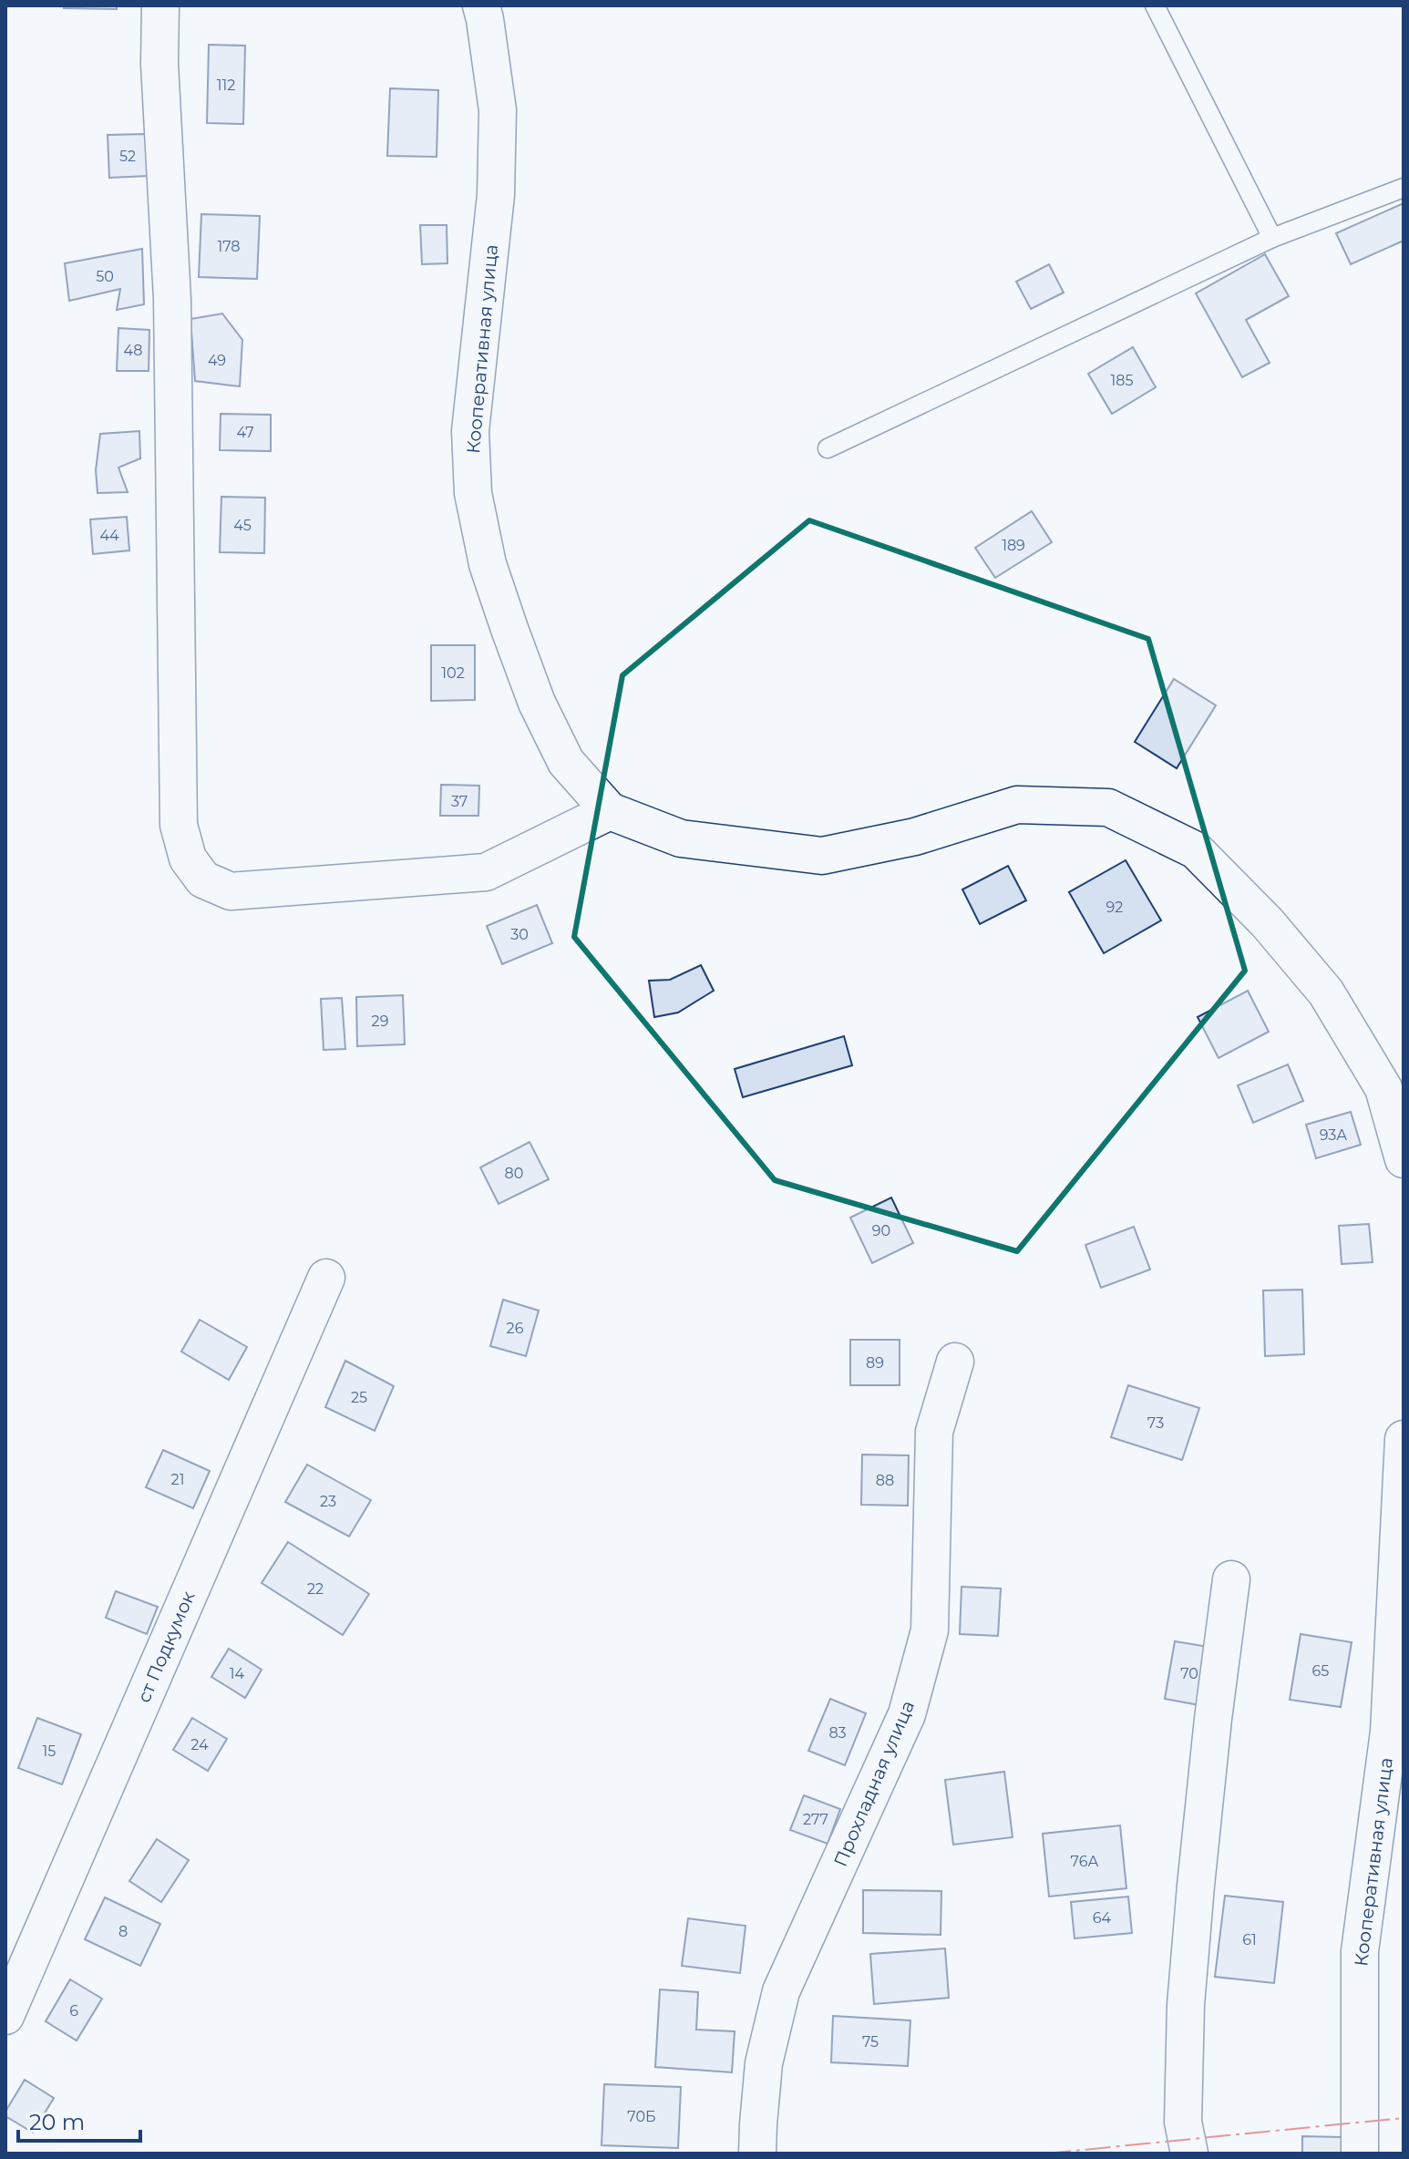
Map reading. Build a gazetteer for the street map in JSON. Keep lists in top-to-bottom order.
{
  "streets": {
    "street": ["Кооперативная улица", "ст Подкумок", "Прохладная улица"]
  },
  "house_numbers": [
    "112",
    "52",
    "178",
    "50",
    "48",
    "49",
    "185",
    "47",
    "45",
    "44",
    "189",
    "102",
    "37",
    "92",
    "30",
    "29",
    "93А",
    "80",
    "90",
    "26",
    "89",
    "25",
    "73",
    "21",
    "88",
    "23",
    "22",
    "65",
    "14",
    "70",
    "83",
    "24",
    "15",
    "277",
    "76А",
    "64",
    "8",
    "61",
    "6",
    "75",
    "70Б"
  ],
  "scale_bar": "20 m"
}
